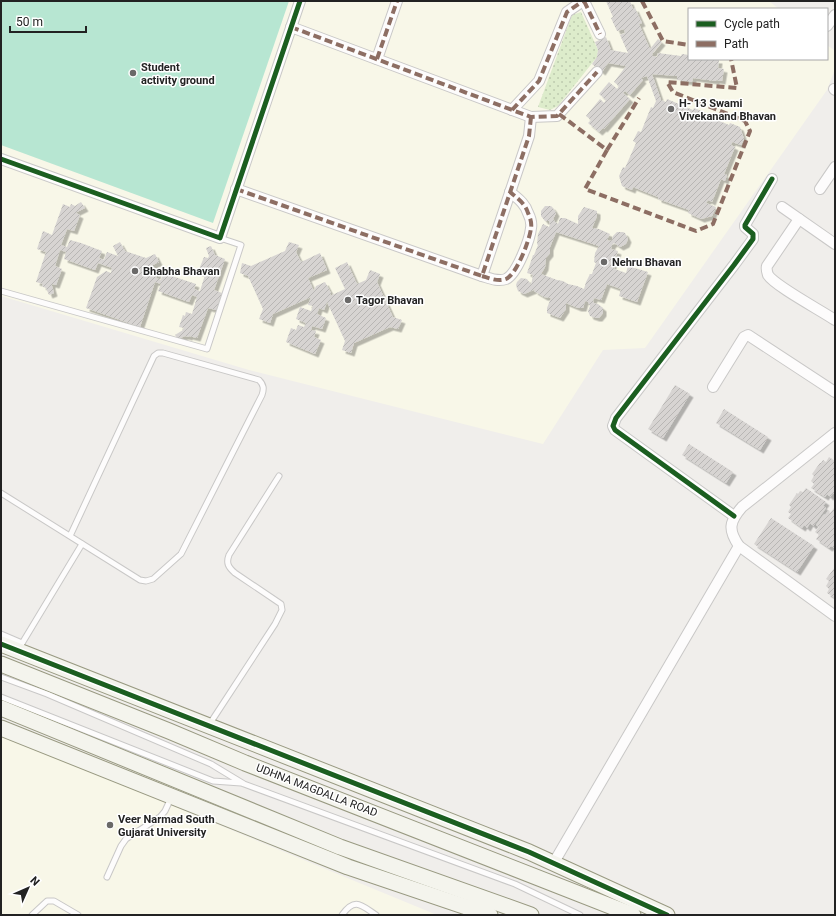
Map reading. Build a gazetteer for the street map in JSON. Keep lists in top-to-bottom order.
{
  "streets": {
    "main road": ["UDHNA MAGDALLA ROAD"]
  },
  "places": [
    "Student activity ground",
    "H- 13 Swami Vivekanand Bhavan",
    "Nehru Bhavan",
    "Bhabha Bhavan",
    "Tagor Bhavan",
    "Veer Narmad South Gujarat University"
  ],
  "legend": ["Cycle path", "Path"],
  "scale_bar": "50 m",
  "north": "top right"
}
